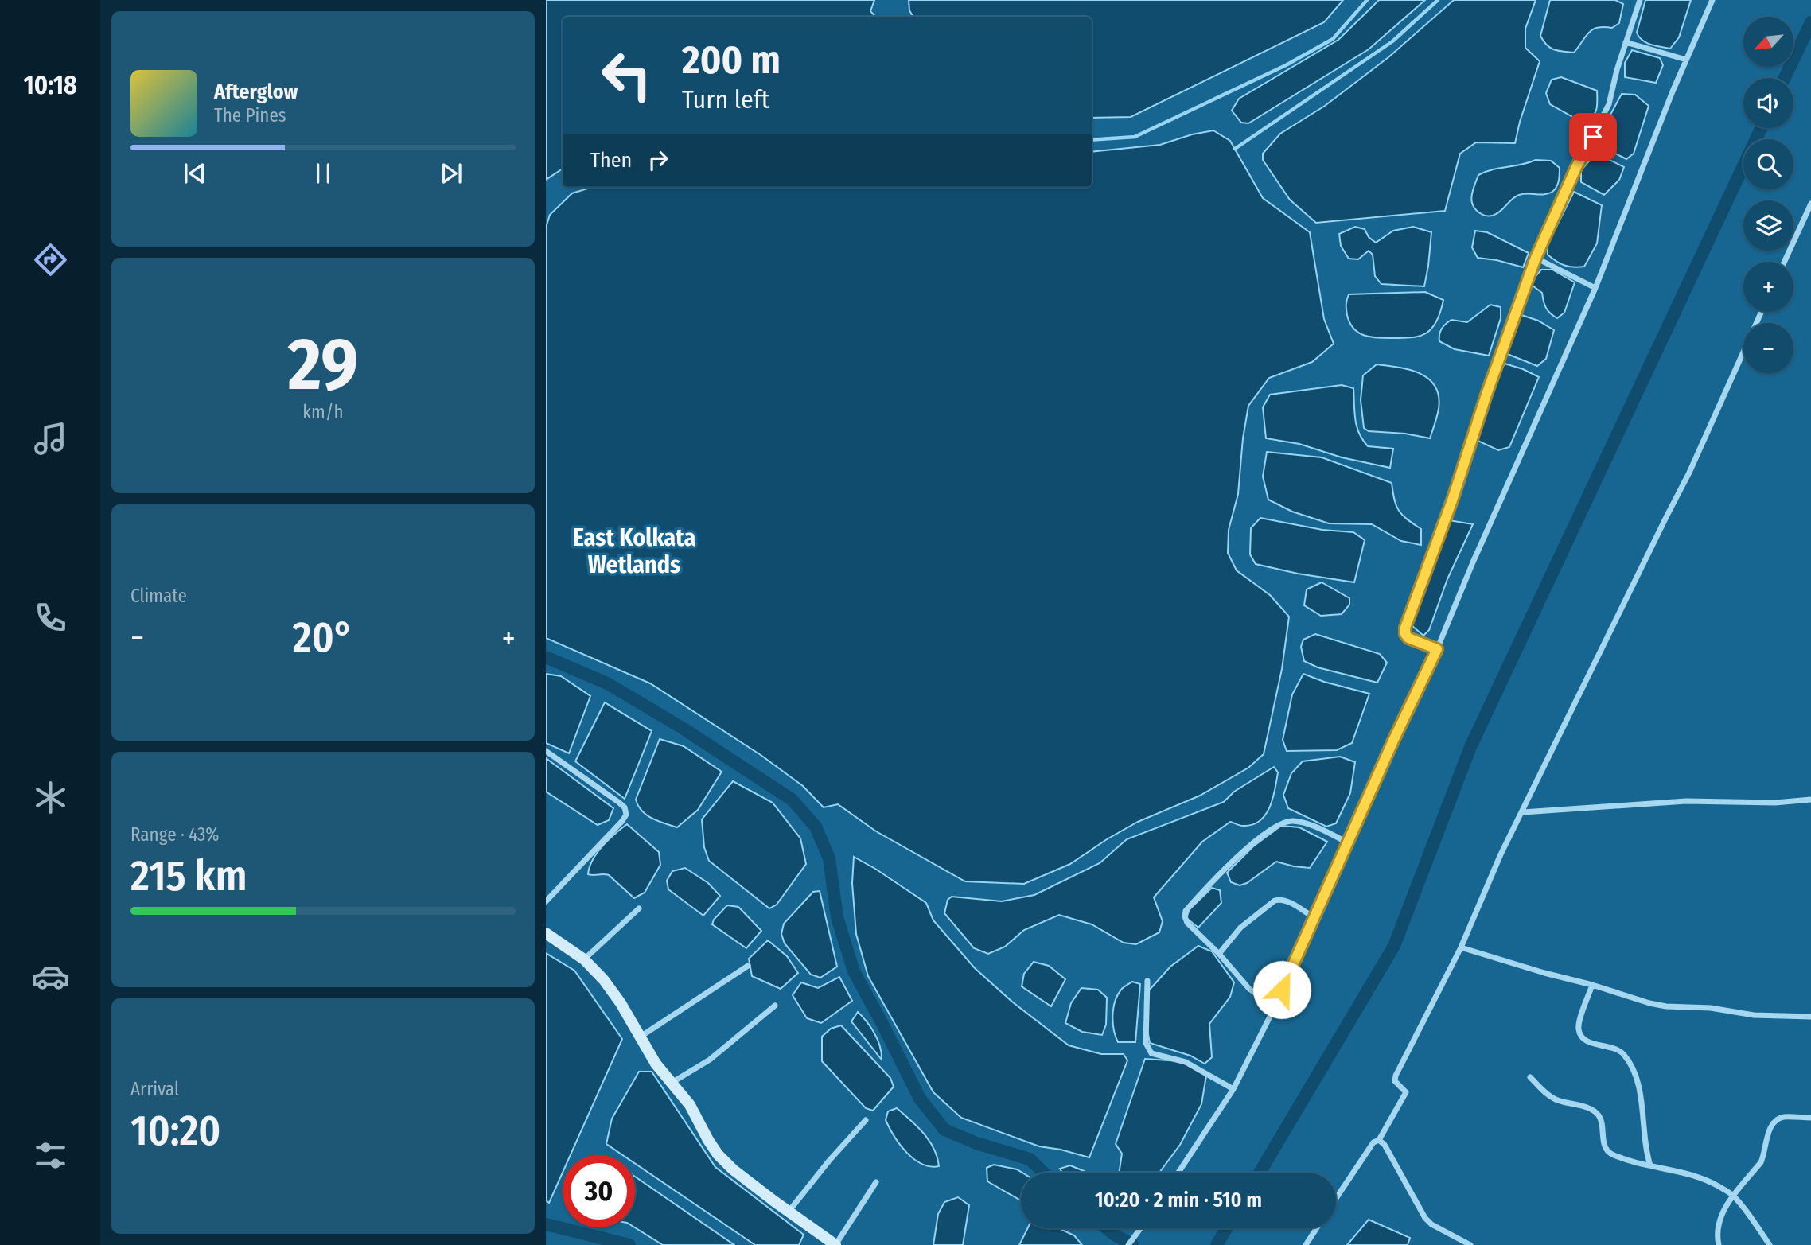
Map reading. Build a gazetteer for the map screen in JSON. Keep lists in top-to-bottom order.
{
  "districts": ["East Kolkata Wetlands"],
  "north": "bottom left",
  "page": {
    "tabs": "10:18",
    "map_buttons": ["+", "−"],
    "turn": ["200 m", "Turn left"],
    "song": ["Afterglow", "The Pines"],
    "then": "Then",
    "tile": [
      ["29", "km/h"],
      "Climate",
      ["Range · 43%", "215 km"],
      ["Arrival", "10:20"]
    ],
    "heat": ["−", "20°", "+"],
    "limit": "30",
    "trip": "10:20 · 2 min · 510 m"
  }
}
